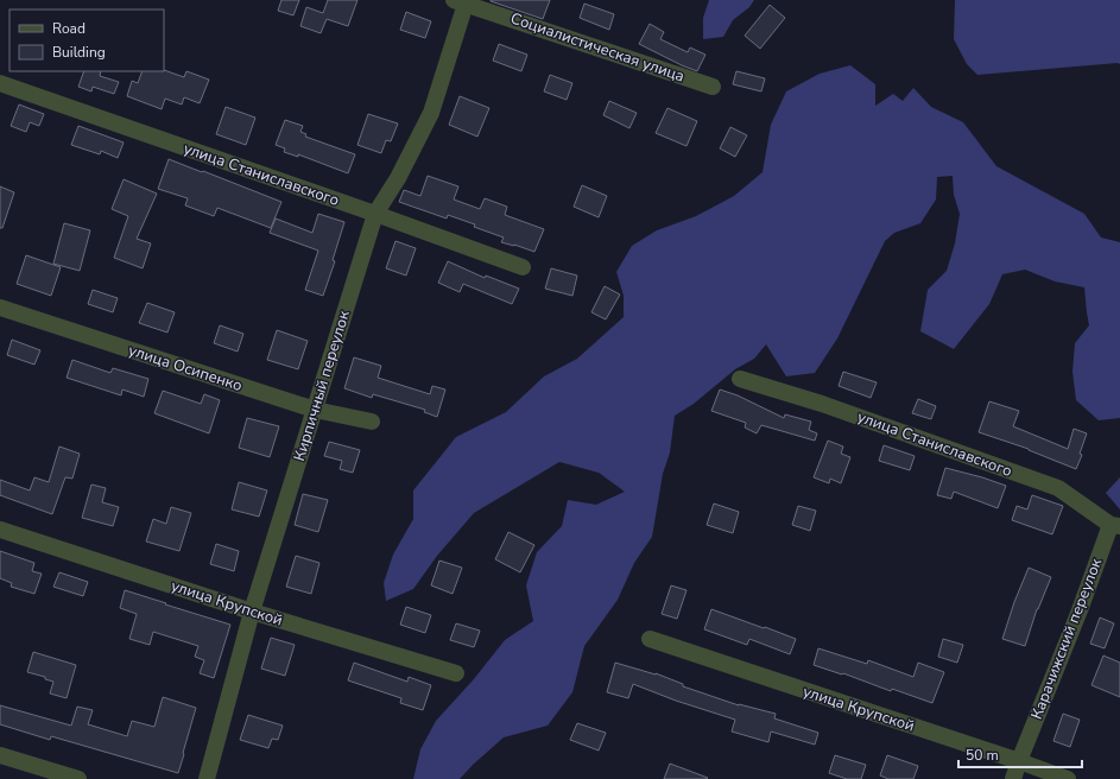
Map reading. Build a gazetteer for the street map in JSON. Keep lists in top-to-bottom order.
{
  "streets": {
    "street": [
      "Социалистическая улица",
      "улица Станиславского",
      "улица Осипенко",
      "Кирпичный переулок",
      "улица Крупской",
      "Карачижский переулок"
    ]
  },
  "crossings": [
    ["Социалистическая улица", "Кирпичный переулок"],
    ["улица Станиславского", "Кирпичный переулок"],
    ["улица Станиславского", "Карачижский переулок"],
    ["улица Осипенко", "Кирпичный переулок"],
    ["Кирпичный переулок", "улица Крупской"],
    ["улица Крупской", "Карачижский переулок"]
  ],
  "legend": ["Road", "Building"],
  "scale_bar": "50 m"
}
